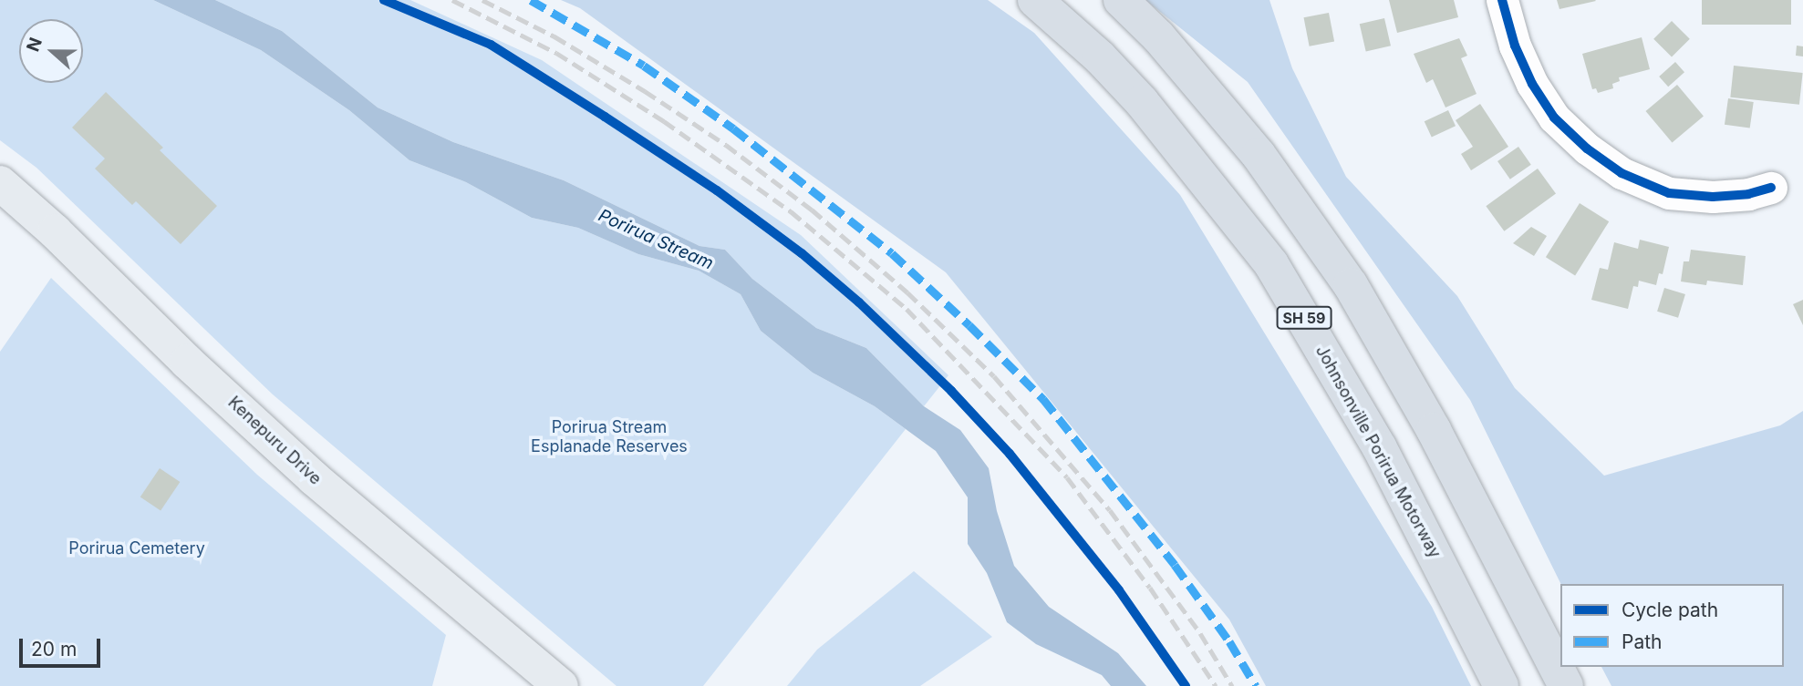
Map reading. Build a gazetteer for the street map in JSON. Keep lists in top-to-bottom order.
{
  "streets": {
    "highway": ["SH 59", "Johnsonville Porirua Motorway"],
    "main road": ["Kenepuru Drive"]
  },
  "water": ["Porirua Stream"],
  "parks": ["Porirua Stream Esplanade Reserves", "Porirua Cemetery"],
  "legend": ["Cycle path", "Path"],
  "scale_bar": "20 m",
  "north": "left"
}
